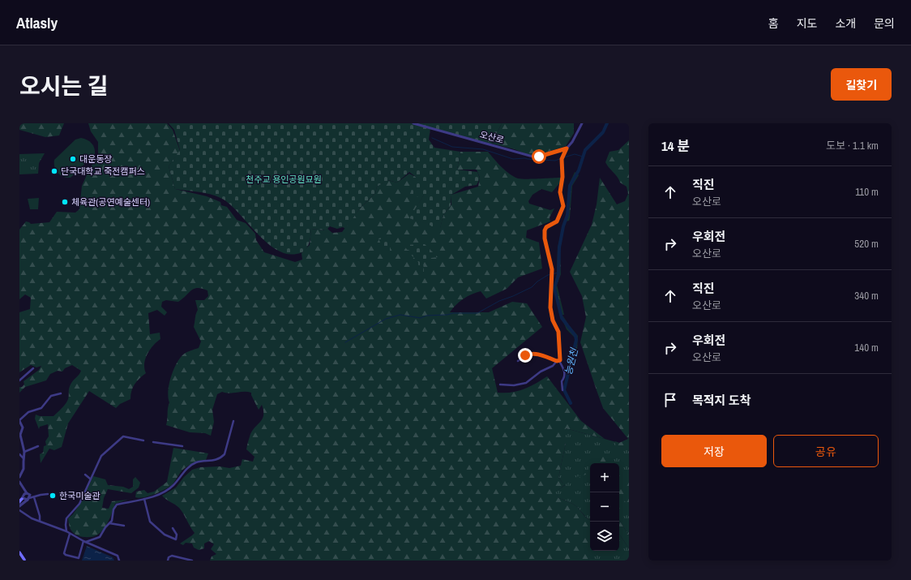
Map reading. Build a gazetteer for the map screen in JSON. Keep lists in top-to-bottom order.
{
  "streets": {
    "street": ["오산로"]
  },
  "water": ["능원천"],
  "parks": ["천주교 용인공원묘원"],
  "places": [
    "대운동장",
    "단국대학교 죽전캠퍼스",
    "체육관(공연예술센터)",
    "한국미술관"
  ],
  "page": {
    "header": "Atlasly",
    "nav": [
      "홈",
      "지도",
      "소개",
      "문의"
    ],
    "title": "오시는 길",
    "buttons": [
      "길찾기",
      ["저장", "공유"]
    ],
    "heading": ["14 분", "도보 · 1.1 km"],
    "list": [
      ["직진", "오산로", "110 m"],
      ["우회전", "오산로", "520 m"],
      ["직진", "오산로", "340 m"],
      ["우회전", "오산로", "140 m"],
      "목적지 도착"
    ],
    "map_buttons": ["+", "−"]
  }
}
